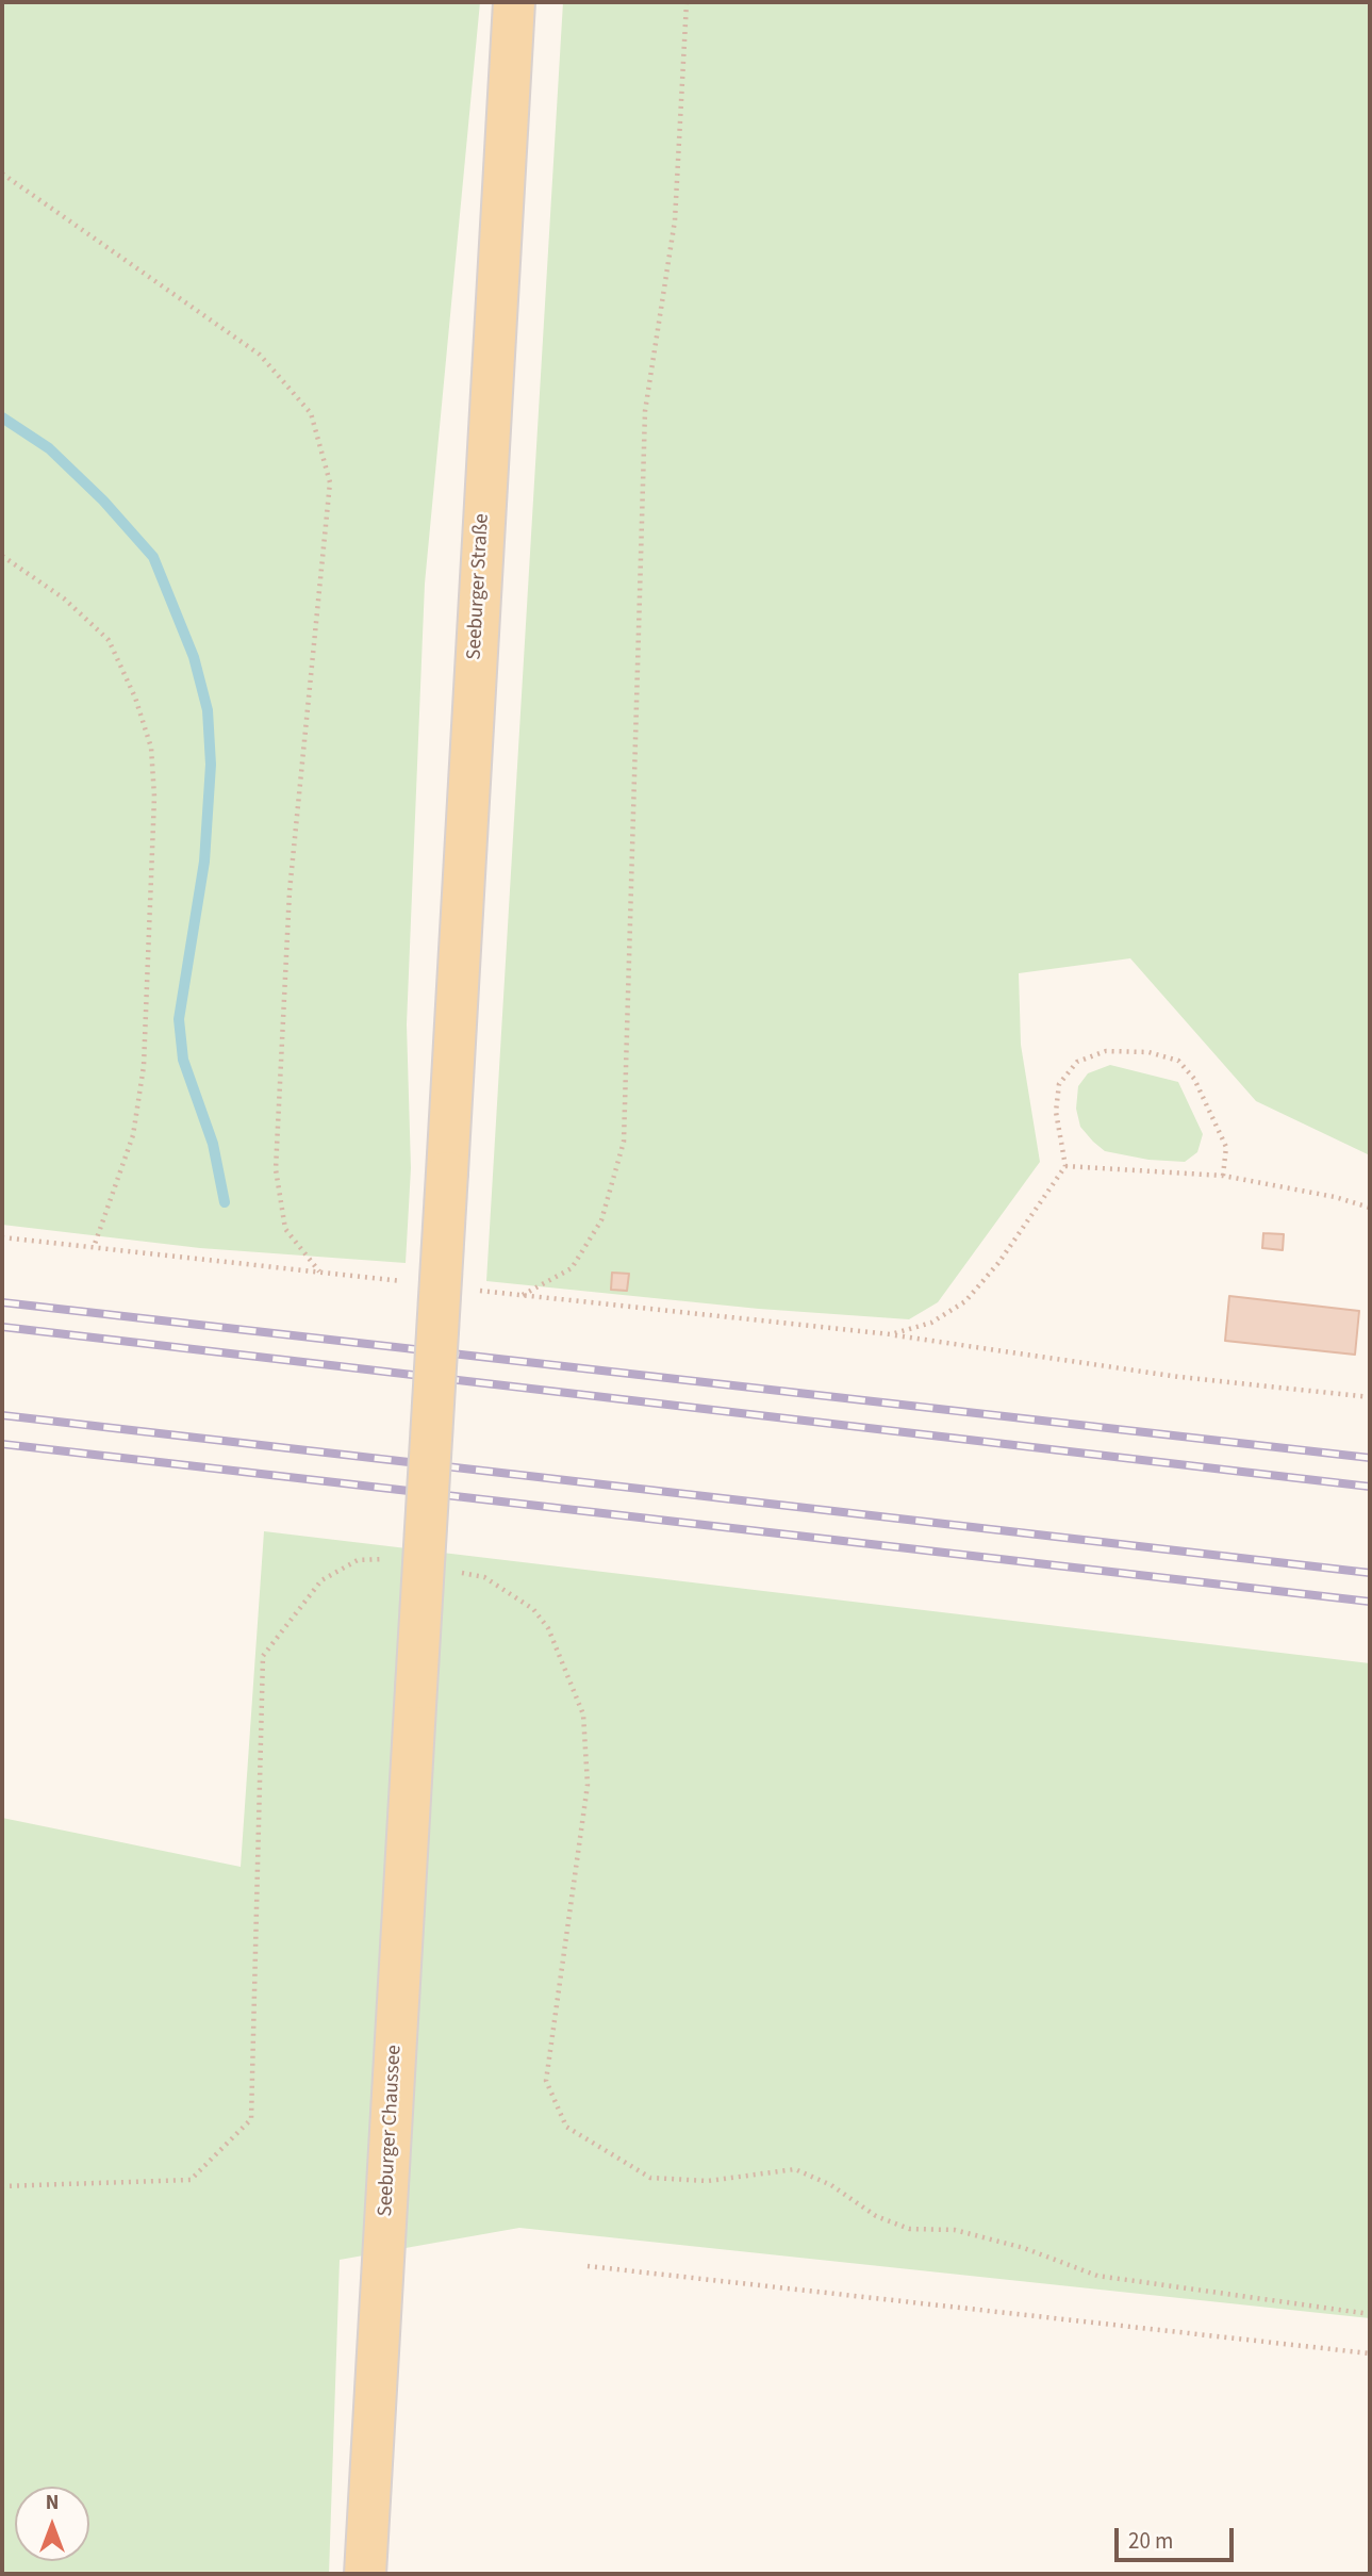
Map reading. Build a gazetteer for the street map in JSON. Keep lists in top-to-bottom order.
{
  "streets": {
    "main road": ["Seeburger Straße", "Seeburger Chaussee"]
  },
  "crossings": [
    ["Seeburger Straße", "Seeburger Chaussee"]
  ],
  "scale_bar": "20 m",
  "north": "top"
}
